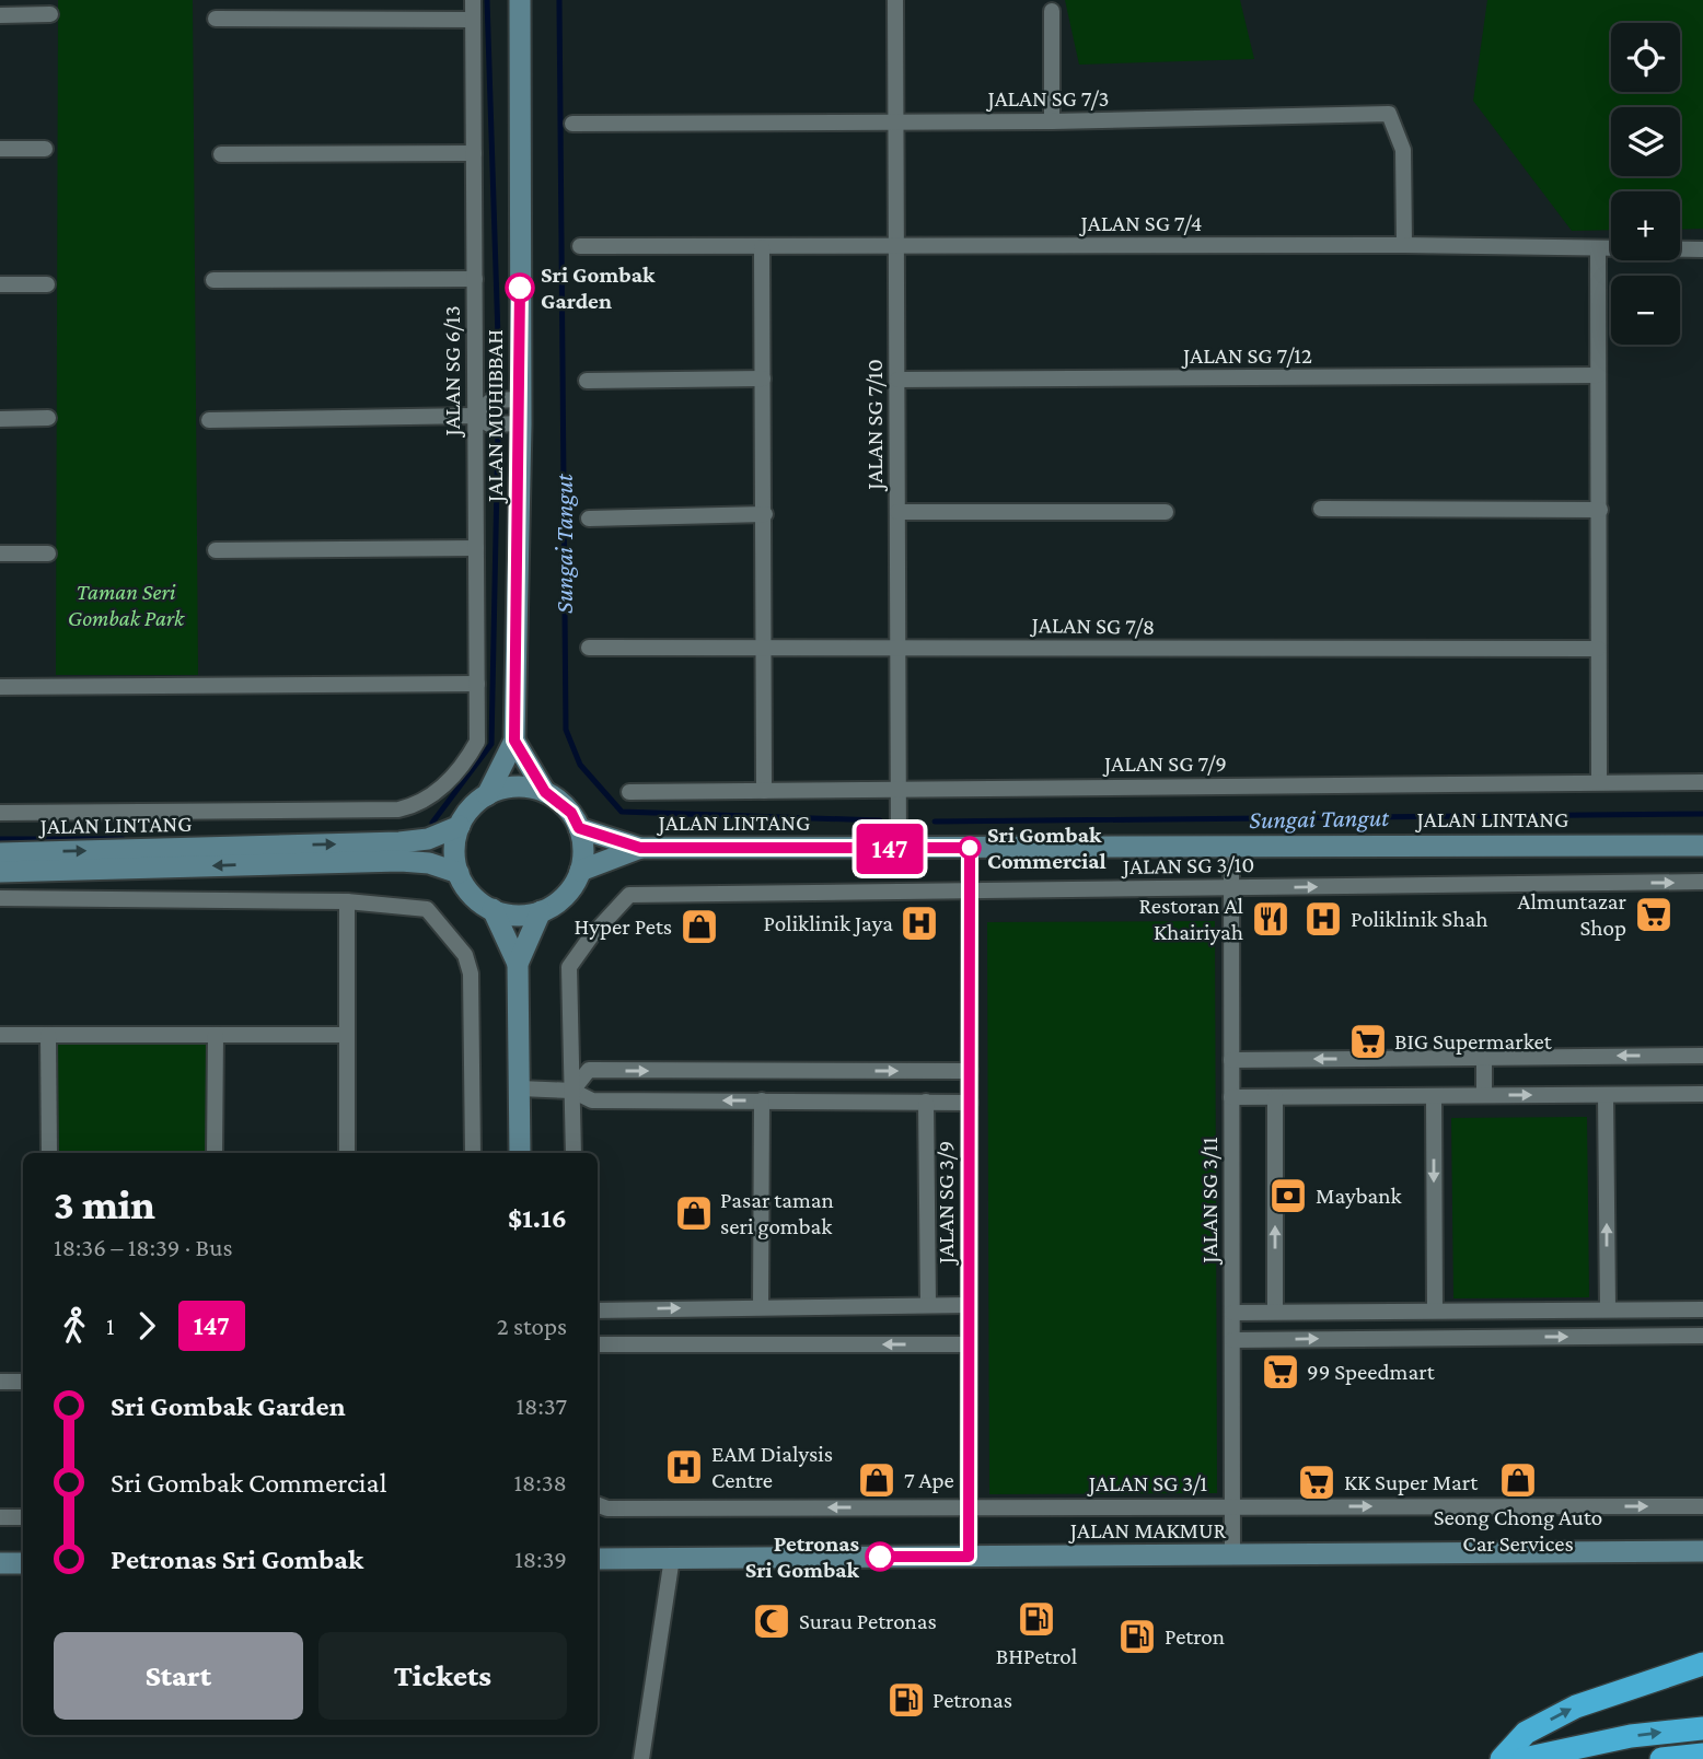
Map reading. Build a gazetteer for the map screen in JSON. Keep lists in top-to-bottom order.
{
  "streets": {
    "street": [
      "JALAN SG 7/3",
      "JALAN SG 7/4",
      "JALAN SG 7/12",
      "JALAN SG 6/13",
      "JALAN MUHIBBAH",
      "JALAN SG 7/10",
      "JALAN SG 7/8",
      "JALAN SG 7/9",
      "JALAN LINTANG",
      "JALAN SG 3/10",
      "JALAN SG 3/11",
      "JALAN SG 3/9",
      "JALAN SG 3/1",
      "JALAN MAKMUR"
    ]
  },
  "crossings": [
    ["JALAN SG 7/3", "JALAN SG 7/4"],
    ["JALAN SG 7/3", "JALAN SG 7/10"],
    ["JALAN SG 7/4", "JALAN SG 7/10"],
    ["JALAN SG 7/12", "JALAN SG 7/10"],
    ["JALAN MUHIBBAH", "JALAN LINTANG"],
    ["JALAN SG 7/10", "JALAN SG 7/8"],
    ["JALAN SG 7/10", "JALAN SG 7/9"],
    ["JALAN SG 7/10", "JALAN LINTANG"],
    ["JALAN LINTANG", "JALAN SG 3/11"],
    ["JALAN LINTANG", "JALAN SG 3/9"],
    ["JALAN SG 3/10", "JALAN SG 3/11"],
    ["JALAN SG 3/10", "JALAN SG 3/9"],
    ["JALAN SG 3/11", "JALAN SG 3/1"],
    ["JALAN SG 3/11", "JALAN MAKMUR"],
    ["JALAN SG 3/9", "JALAN SG 3/1"],
    ["JALAN SG 3/9", "JALAN MAKMUR"]
  ],
  "one_way": ["JALAN SG 3/10"],
  "water": ["Sungai Tangut"],
  "parks": ["Taman Seri Gombak Park"],
  "places": {
    "other": ["Sri Gombak Garden", "Sri Gombak Commercial", "Petronas Sri Gombak"],
    "supermarket": [
      "Almuntazar Shop",
      "BIG Supermarket",
      "99 Speedmart",
      "KK Super Mart"
    ],
    "restaurant": ["Restoran Al Khairiyah"],
    "hospital": ["Poliklinik Shah", "Poliklinik Jaya", "EAM Dialysis Centre"],
    "shop": [
      "Hyper Pets",
      "Pasar taman seri gombak",
      "7 Ape",
      "Seong Chong Auto Car Services"
    ],
    "bank": ["Maybank"],
    "fuel station": ["BHPetrol", "Petron", "Petronas"],
    "mosque": ["Surau Petronas"]
  },
  "lines": ["bus line 147"],
  "page": {
    "on_map": "147",
    "map_buttons": ["+", "−"],
    "heading": ["3 min", "18:36 – 18:39 · Bus", "$1.16"],
    "legs": ["1", "147", "2 stops"],
    "list": [
      {
        "name": "Sri Gombak Garden",
        "value": "18:37"
      },
      {
        "name": "Sri Gombak Commercial",
        "value": "18:38"
      },
      {
        "name": "Petronas Sri Gombak",
        "value": "18:39"
      }
    ],
    "buttons": ["Start", "Tickets"]
  }
}
